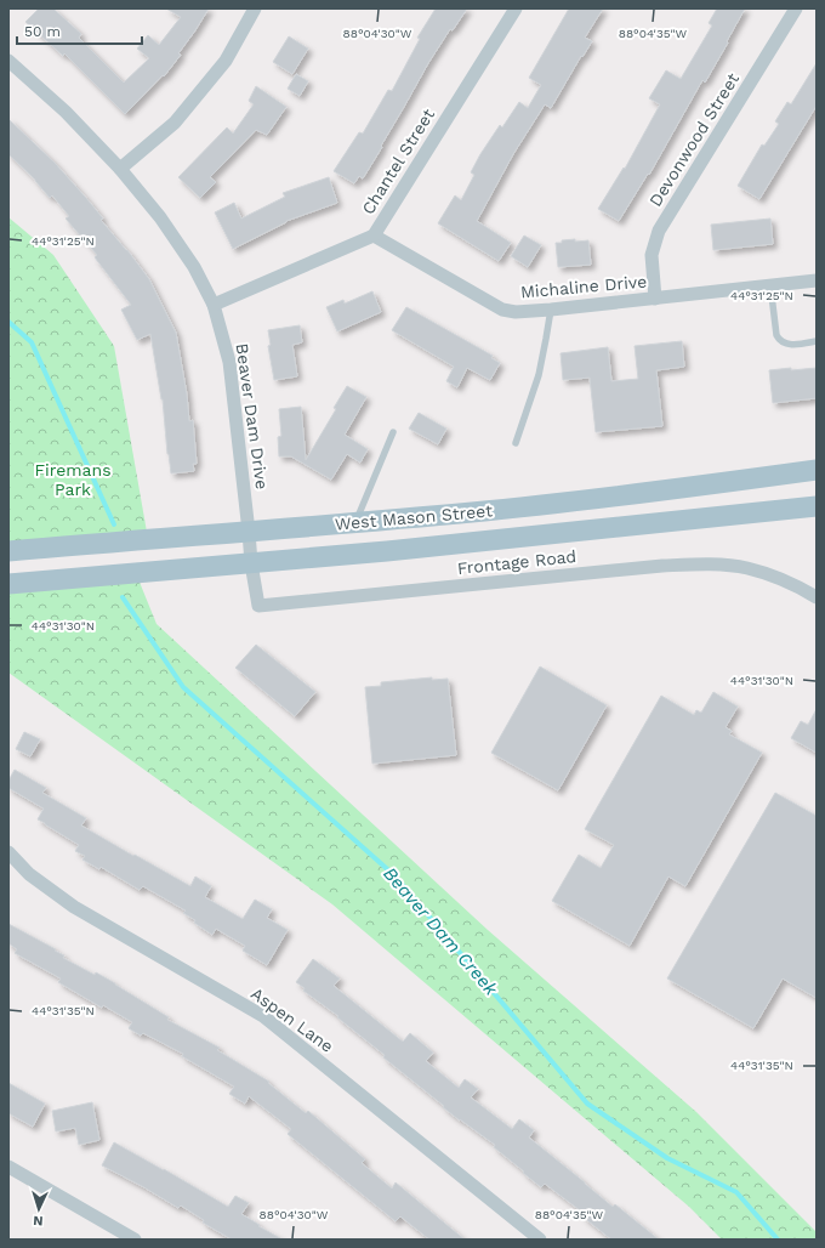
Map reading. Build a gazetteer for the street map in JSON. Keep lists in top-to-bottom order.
{
  "streets": {
    "main road": ["West Mason Street"],
    "street": [
      "Devonwood Street",
      "Chantel Street",
      "Michaline Drive",
      "Beaver Dam Drive",
      "Frontage Road",
      "Aspen Lane"
    ]
  },
  "crossings": [
    ["Devonwood Street", "Michaline Drive"],
    ["Chantel Street", "Michaline Drive"],
    ["Chantel Street", "Beaver Dam Drive"],
    ["Beaver Dam Drive", "West Mason Street"],
    ["Beaver Dam Drive", "Frontage Road"],
    ["West Mason Street", "Frontage Road"]
  ],
  "water": ["Beaver Dam Creek"],
  "parks": ["Firemans Park"],
  "scale_bar": "50 m",
  "north": "bottom",
  "coordinates": [
    "88°04'30\"W",
    "88°04'35\"W",
    "44°31'25\"N",
    "44°31'30\"N",
    "44°31'35\"N"
  ]
}
